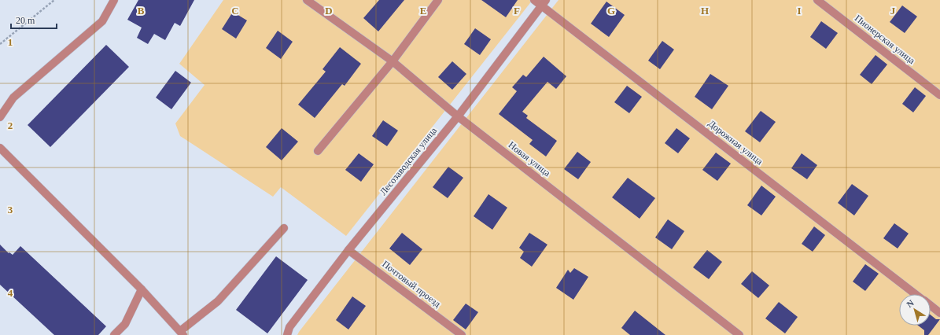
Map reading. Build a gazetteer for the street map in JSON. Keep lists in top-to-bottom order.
{
  "streets": {
    "street": [
      "Пионерская улица",
      "Дорожная улица",
      "Новая улица",
      "Лесозаводская улица",
      "Почтовый проезд"
    ]
  },
  "crossings": [
    ["Дорожная улица", "Лесозаводская улица"],
    ["Новая улица", "Лесозаводская улица"],
    ["Лесозаводская улица", "Почтовый проезд"]
  ],
  "scale_bar": "20 m",
  "north": "top left",
  "grid": {
    "columns": [
      "B",
      "C",
      "D",
      "E",
      "F",
      "G",
      "H",
      "I",
      "J"
    ],
    "rows": [
      "1",
      "2",
      "3",
      "4"
    ]
  }
}
